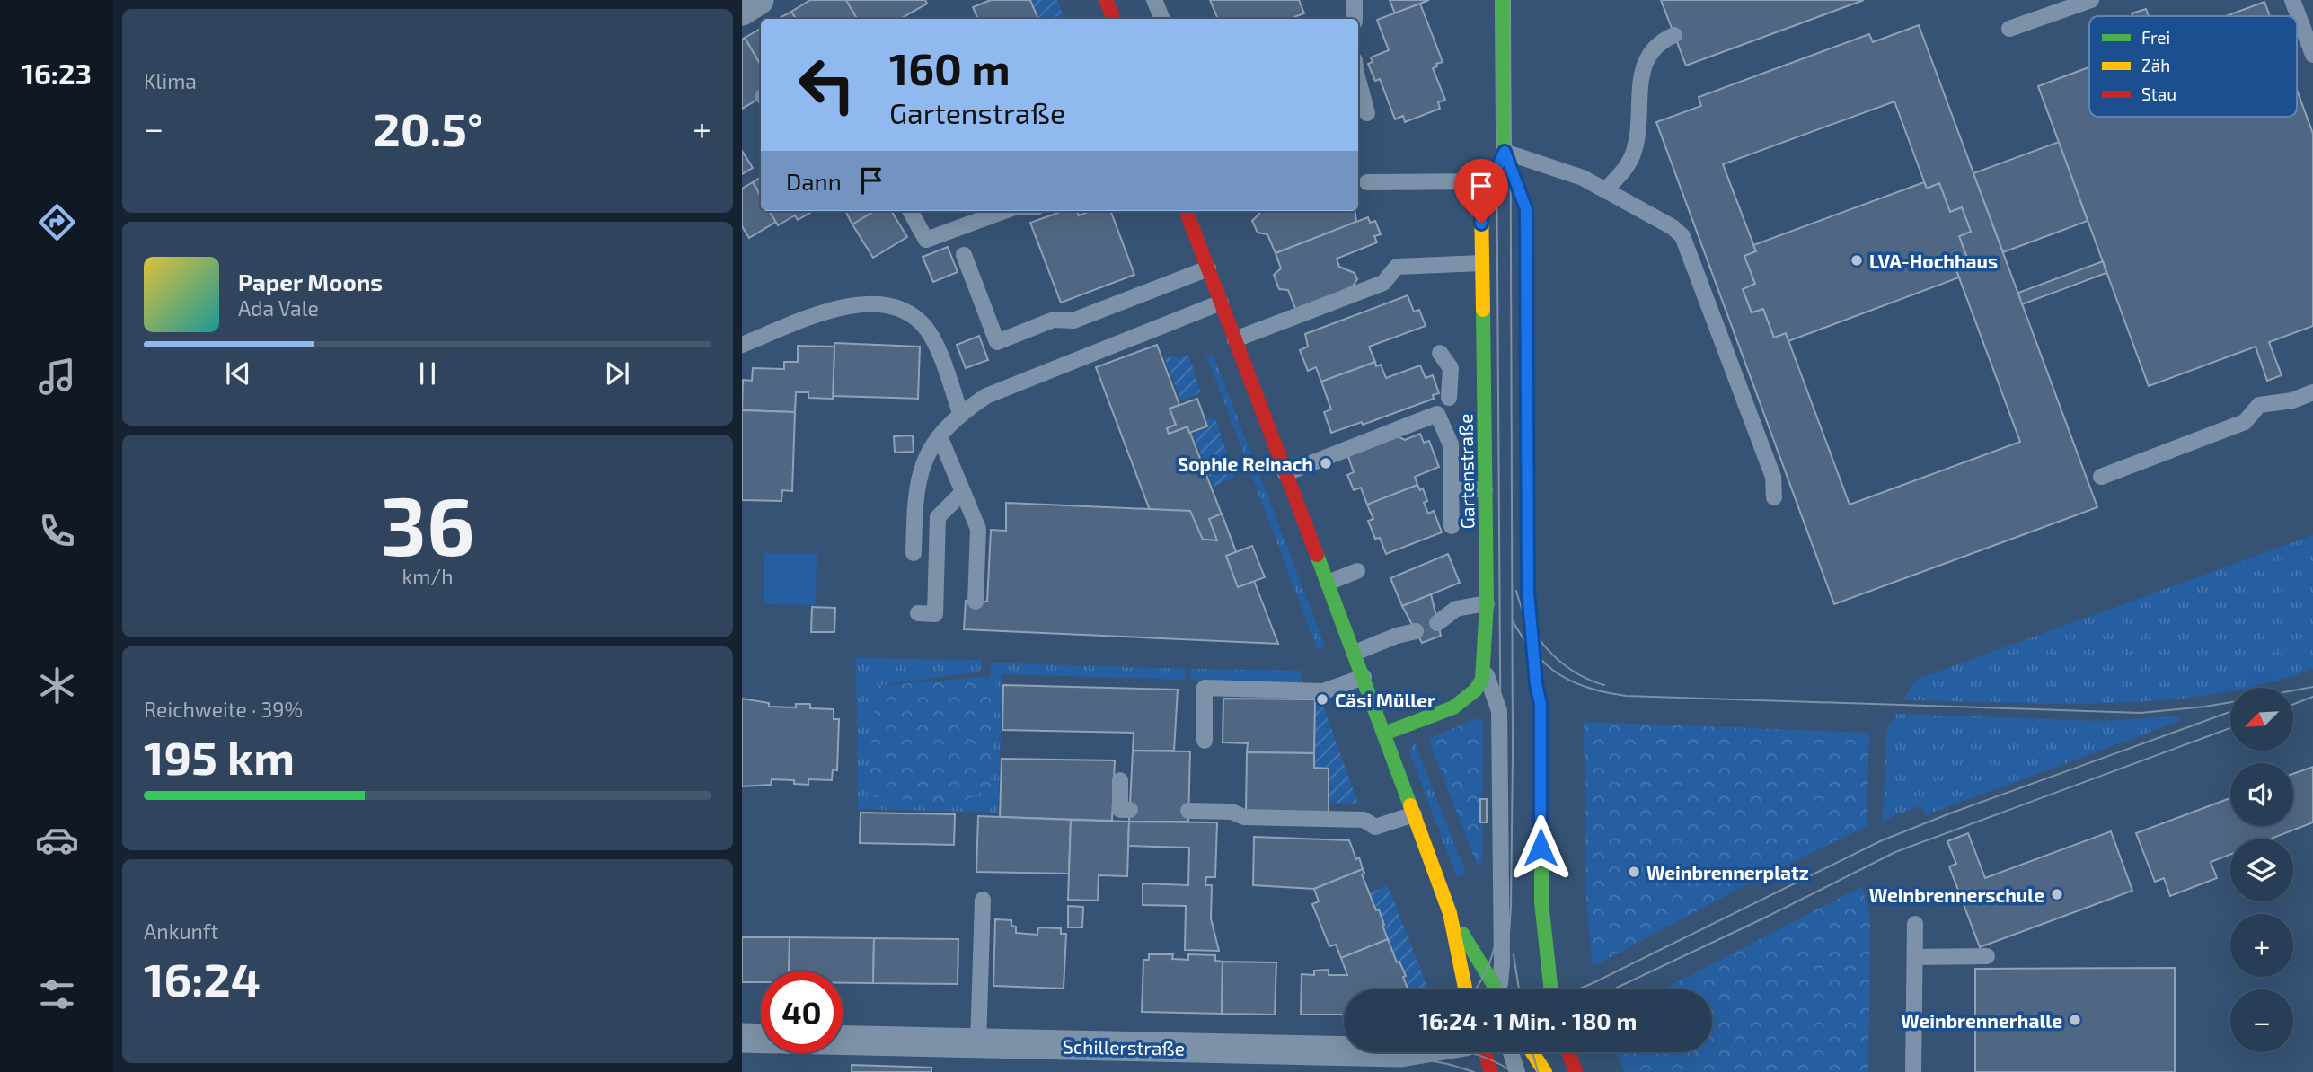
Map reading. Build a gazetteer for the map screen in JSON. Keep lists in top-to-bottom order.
{
  "streets": {
    "street": ["Gartenstraße", "Schillerstraße"]
  },
  "places": [
    "LVA-Hochhaus",
    "Sophie Reinach",
    "Cäsi Müller",
    "Weinbrennerplatz",
    "Weinbrennerschule",
    "Weinbrennerhalle"
  ],
  "legend": ["Frei", "Zäh", "Stau"],
  "north": "bottom left",
  "page": {
    "tabs": "16:23",
    "tile": [
      "Klima",
      ["36", "km/h"],
      ["Reichweite · 39%", "195 km"],
      ["Ankunft", "16:24"]
    ],
    "turn": ["160 m", "Gartenstraße"],
    "heat": ["−", "20.5°", "+"],
    "then": "Dann",
    "song": ["Paper Moons", "Ada Vale"],
    "map_buttons": ["+", "−"],
    "limit": "40",
    "trip": "16:24 · 1 Min. · 180 m"
  }
}
